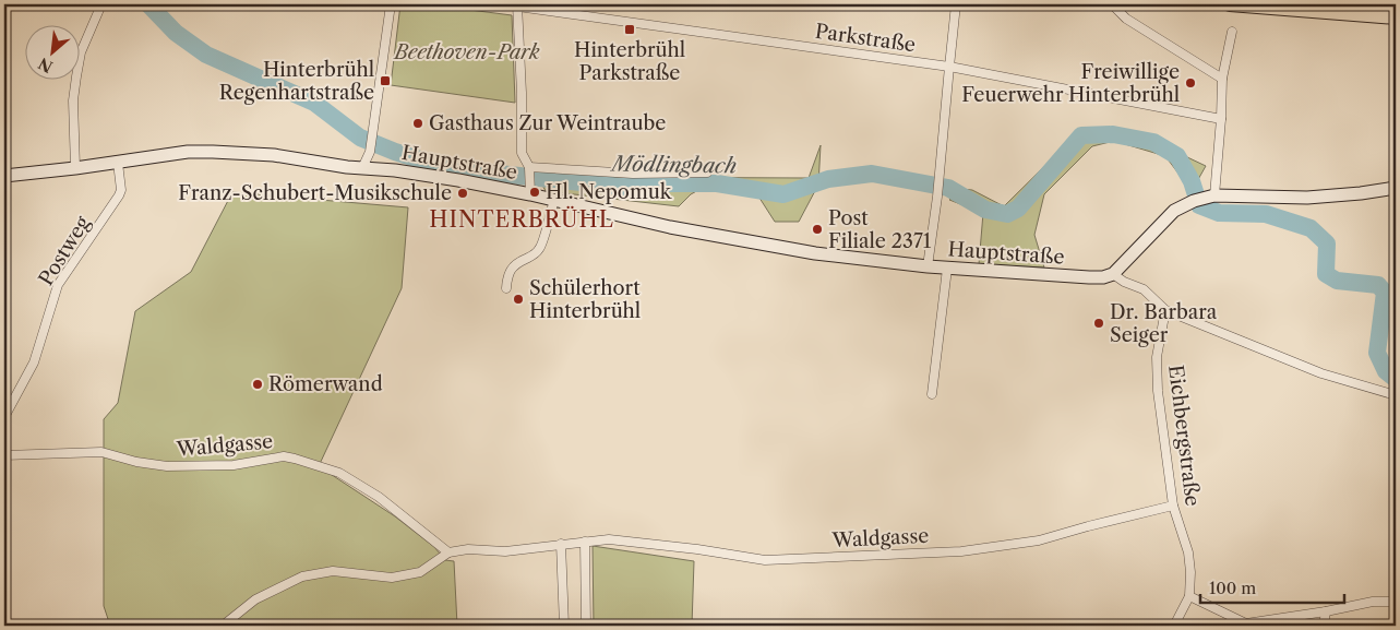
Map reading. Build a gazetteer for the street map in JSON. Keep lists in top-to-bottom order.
{
  "streets": {
    "main road": ["Hauptstraße"],
    "street": [
      "Parkstraße",
      "Postweg",
      "Eichbergstraße",
      "Waldgasse"
    ]
  },
  "crossings": [
    ["Hauptstraße", "Postweg"],
    ["Eichbergstraße", "Waldgasse"]
  ],
  "districts": ["HINTERBRÜHL"],
  "water": ["Mödlingbach"],
  "parks": ["Beethoven-Park"],
  "places": {
    "transit": ["Hinterbrühl Parkstraße", "Hinterbrühl Regenhartstraße"],
    "other": [
      "Freiwillige Feuerwehr Hinterbrühl",
      "Gasthaus Zur Weintraube",
      "Hl. Nepomuk",
      "Franz-Schubert-Musikschule",
      "Post Filiale 2371",
      "Schülerhort Hinterbrühl",
      "Dr. Barbara Seiger",
      "Römerwand"
    ]
  },
  "scale_bar": "100 m",
  "north": "bottom left"
}
